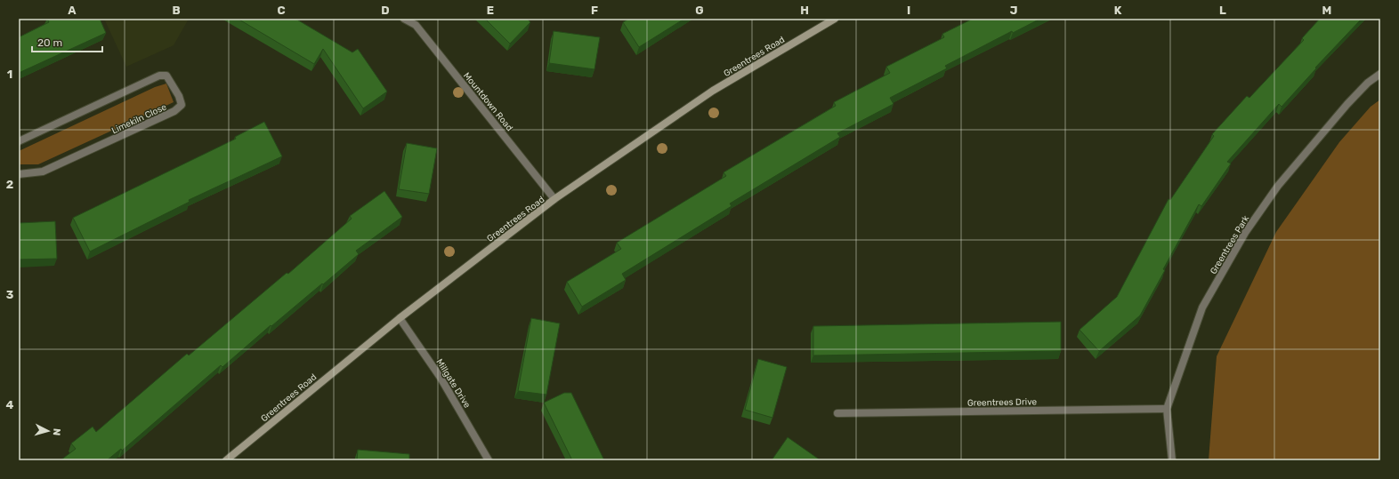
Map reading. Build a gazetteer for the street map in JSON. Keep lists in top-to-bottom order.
{
  "streets": {
    "main road": ["Greentrees Road"],
    "street": [
      "Mountdown Road",
      "Limekiln Close",
      "Greentrees Park",
      "Millgate Drive",
      "Greentrees Drive"
    ]
  },
  "crossings": [
    ["Greentrees Road", "Mountdown Road"],
    ["Greentrees Road", "Millgate Drive"],
    ["Greentrees Park", "Greentrees Drive"]
  ],
  "scale_bar": "20 m",
  "north": "right",
  "grid": {
    "columns": [
      "A",
      "B",
      "C",
      "D",
      "E",
      "F",
      "G",
      "H",
      "I",
      "J",
      "K",
      "L",
      "M"
    ],
    "rows": [
      "1",
      "2",
      "3",
      "4"
    ]
  }
}
